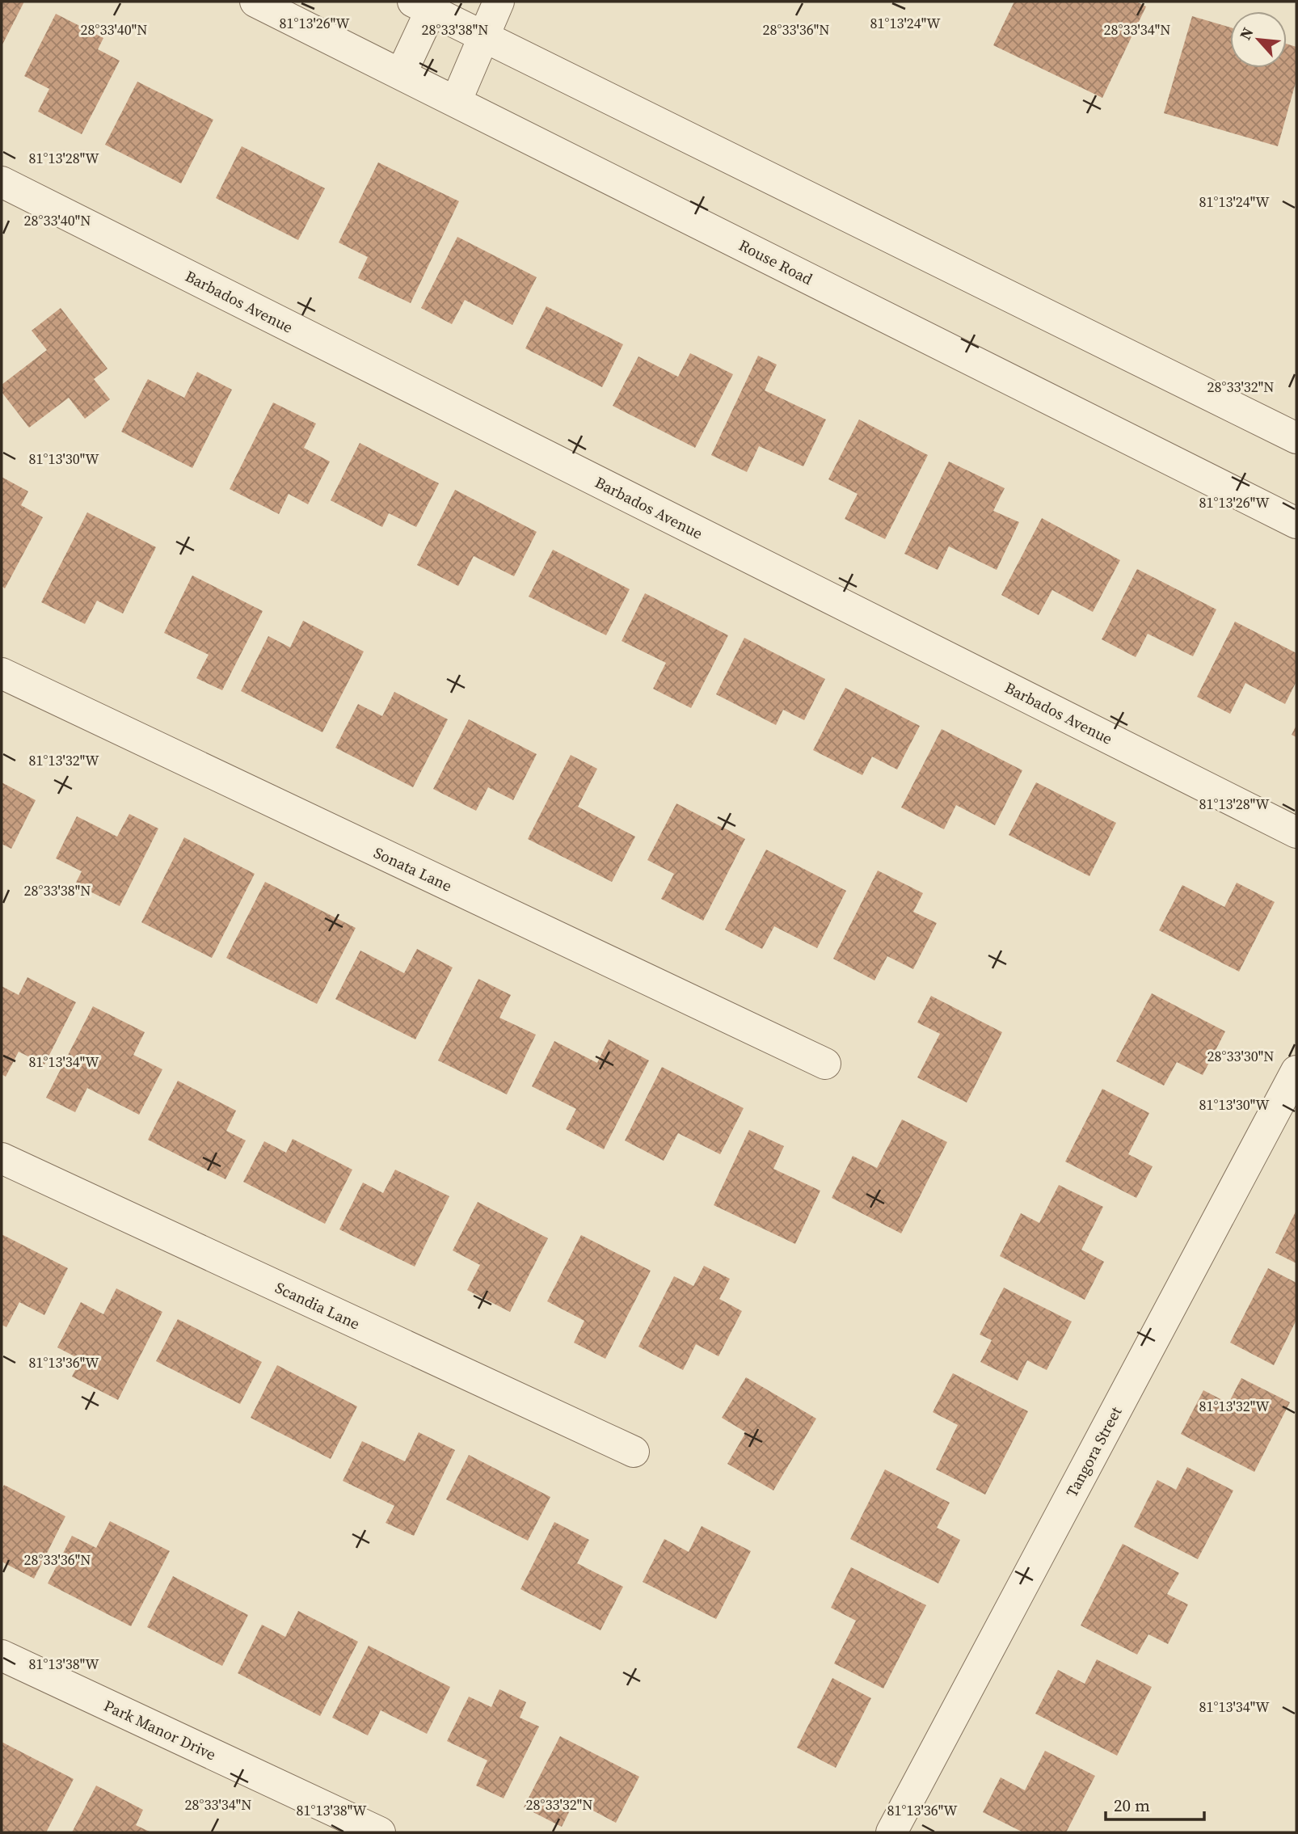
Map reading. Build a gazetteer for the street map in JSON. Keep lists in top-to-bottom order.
{
  "streets": {
    "street": [
      "Rouse Road",
      "Barbados Avenue",
      "Sonata Lane",
      "Scandia Lane",
      "Tangora Street",
      "Park Manor Drive"
    ]
  },
  "scale_bar": "20 m",
  "north": "top left",
  "coordinates": [
    "81°13'26\"W",
    "81°13'24\"W",
    "28°33'40\"N",
    "28°33'38\"N",
    "28°33'36\"N",
    "28°33'34\"N",
    "81°13'28\"W",
    "28°33'32\"N",
    "81°13'30\"W",
    "81°13'32\"W",
    "28°33'30\"N",
    "81°13'34\"W",
    "81°13'36\"W",
    "81°13'38\"W"
  ]
}
